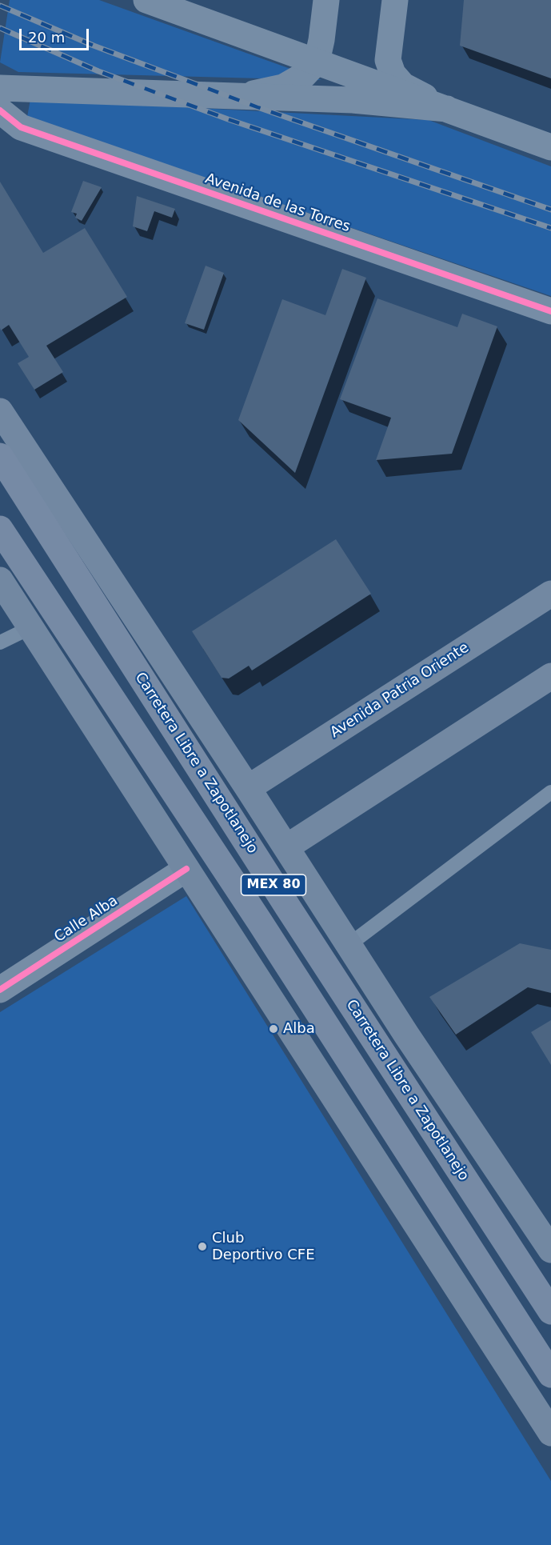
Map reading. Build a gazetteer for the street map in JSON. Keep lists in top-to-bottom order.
{
  "streets": {
    "main road": ["Avenida Patria Oriente", "Carretera Libre a Zapotlanejo", "MEX 80"],
    "street": ["Avenida de las Torres", "Calle Alba"]
  },
  "crossings": [
    ["Avenida Patria Oriente", "Carretera Libre a Zapotlanejo"]
  ],
  "places": ["Alba", "Club Deportivo CFE"],
  "scale_bar": "20 m"
}
